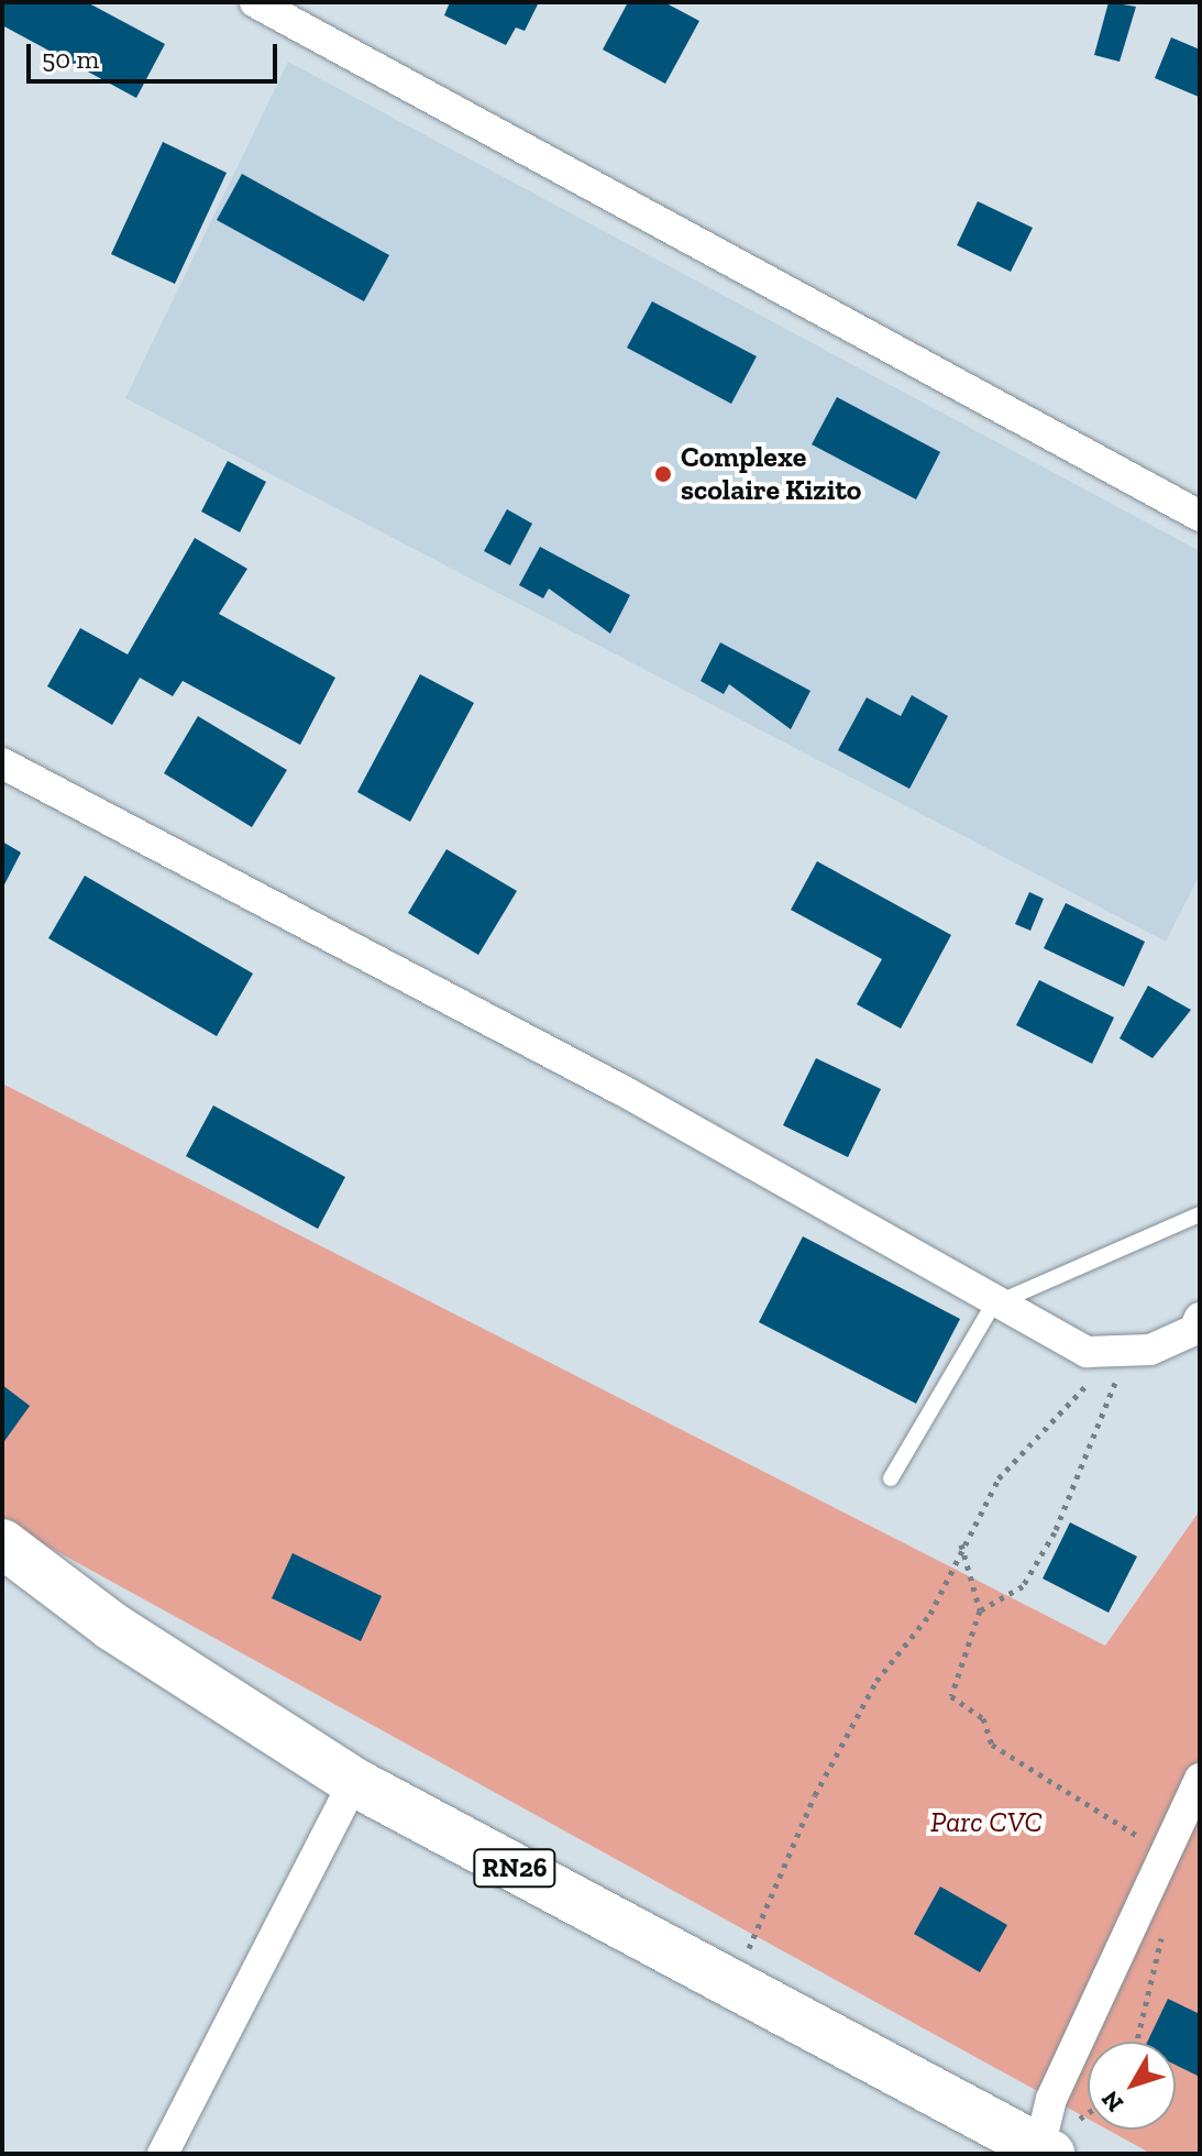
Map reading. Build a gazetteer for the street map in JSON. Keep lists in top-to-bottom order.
{
  "streets": {
    "main road": ["RN26"]
  },
  "parks": ["Parc CVC"],
  "places": ["Complexe scolaire Kizito"],
  "scale_bar": "50 m",
  "north": "bottom left"
}
